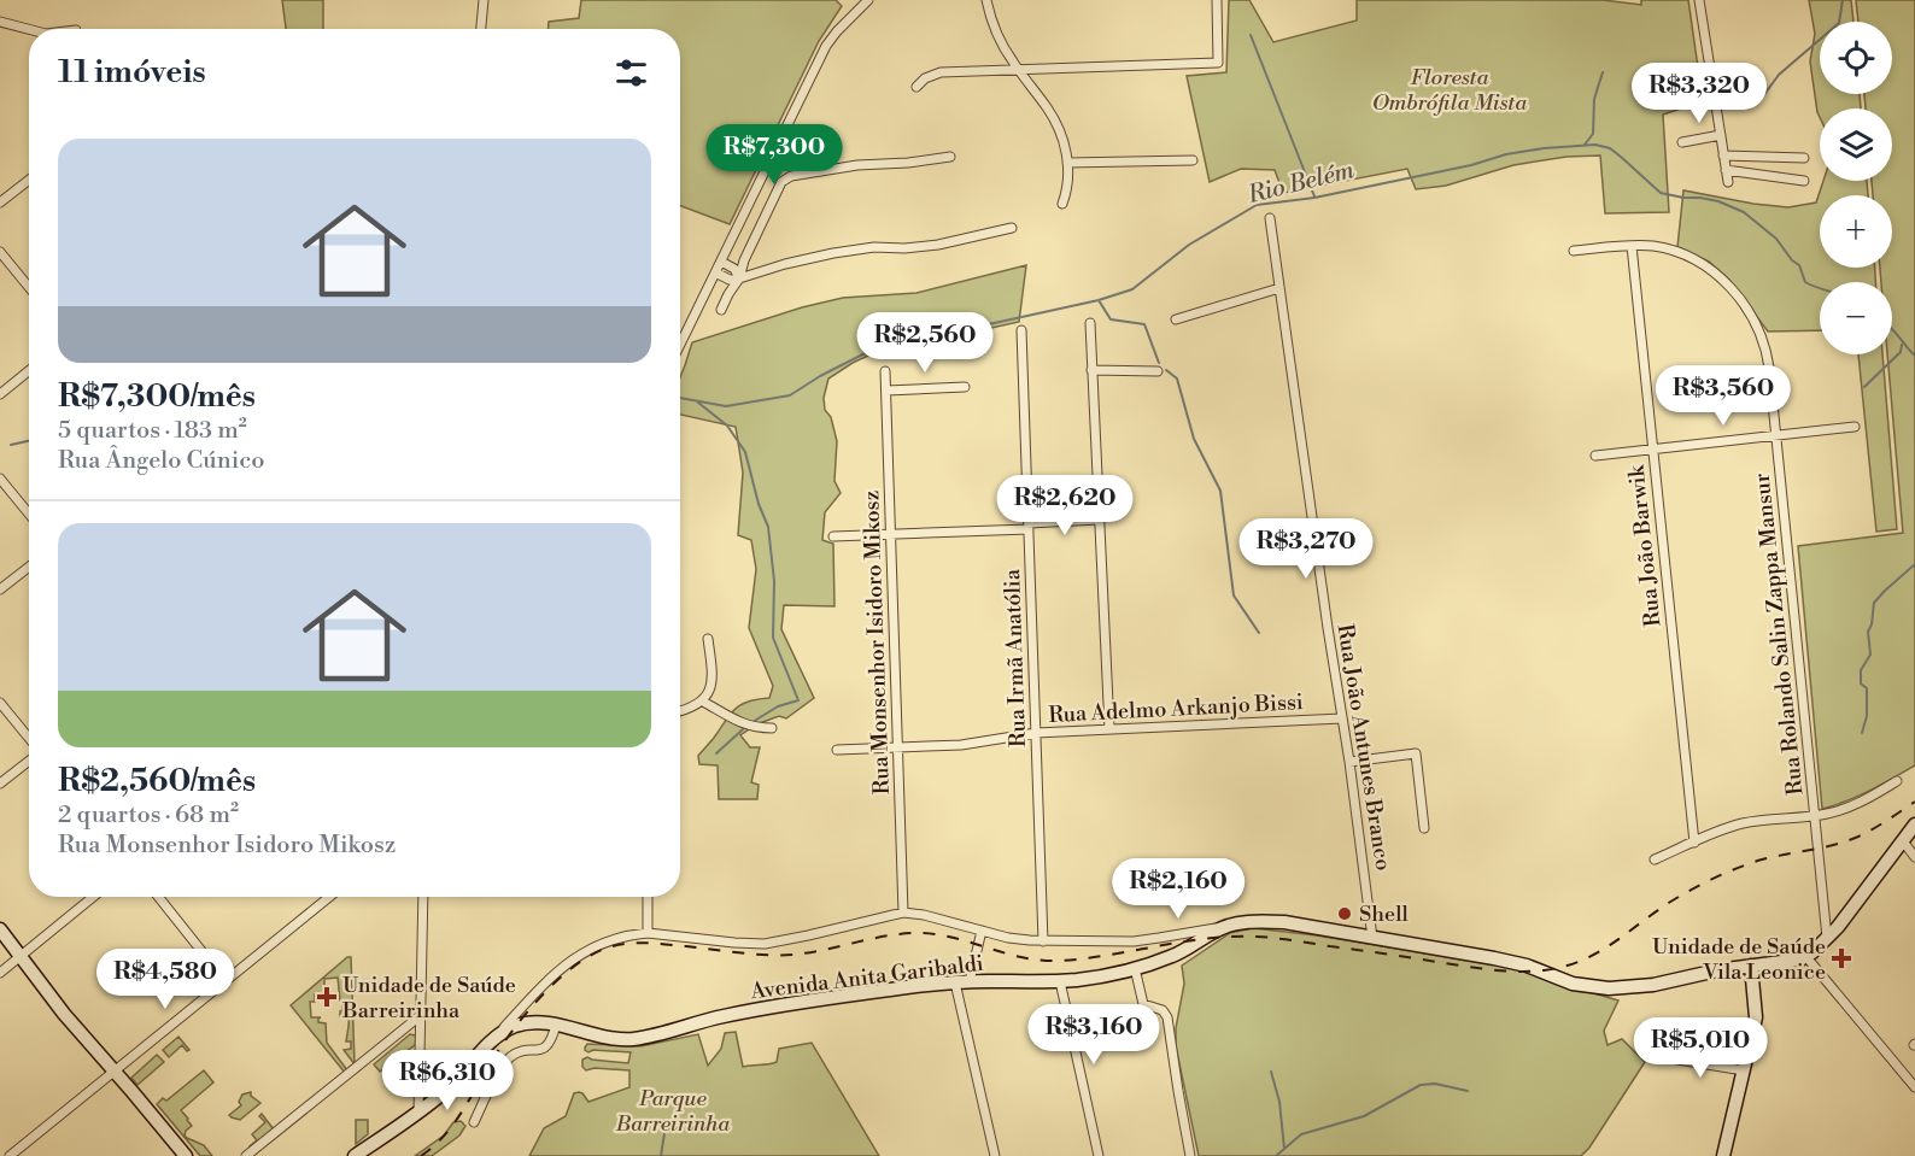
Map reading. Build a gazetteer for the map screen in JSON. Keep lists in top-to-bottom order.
{
  "streets": {
    "main road": ["Avenida Anita Garibaldi"],
    "street": [
      "Rua João Barwik",
      "Rua Rolando Salin Zappa Mansur",
      "Rua Monsenhor Isidoro Mikosz",
      "Rua Irmã Anatólia",
      "Rua Adelmo Arkanjo Bissi",
      "Rua João Antunes Branco"
    ]
  },
  "crossings": [
    ["Rua João Barwik", "Rua Rolando Salin Zappa Mansur"],
    ["Rua Monsenhor Isidoro Mikosz", "Rua Adelmo Arkanjo Bissi"],
    ["Rua Irmã Anatólia", "Rua Adelmo Arkanjo Bissi"],
    ["Rua Adelmo Arkanjo Bissi", "Rua João Antunes Branco"],
    ["Rua João Antunes Branco", "Avenida Anita Garibaldi"]
  ],
  "water": ["Rio Belém"],
  "parks": ["Floresta Ombrófila Mista", "Parque Barreirinha"],
  "places": {
    "other": ["Shell"],
    "health": ["Unidade de Saúde Vila Leonice", "Unidade de Saúde Barreirinha"]
  },
  "page": {
    "map_buttons": ["+", "−"],
    "heading": "11 imóveis",
    "price": [
      "R$3,320",
      "R$7,300",
      "R$2,560",
      "R$3,560",
      "R$2,620",
      "R$3,270",
      "R$2,160",
      "R$4,580",
      "R$3,160",
      "R$5,010",
      "R$6,310"
    ],
    "list": [
      {
        "name": "R$7,300/mês",
        "note": "5 quartos · 183 m² · Rua Ângelo Cúnico"
      },
      {
        "name": "R$2,560/mês",
        "note": "2 quartos · 68 m² · Rua Monsenhor Isidoro Mikosz"
      }
    ]
  }
}
